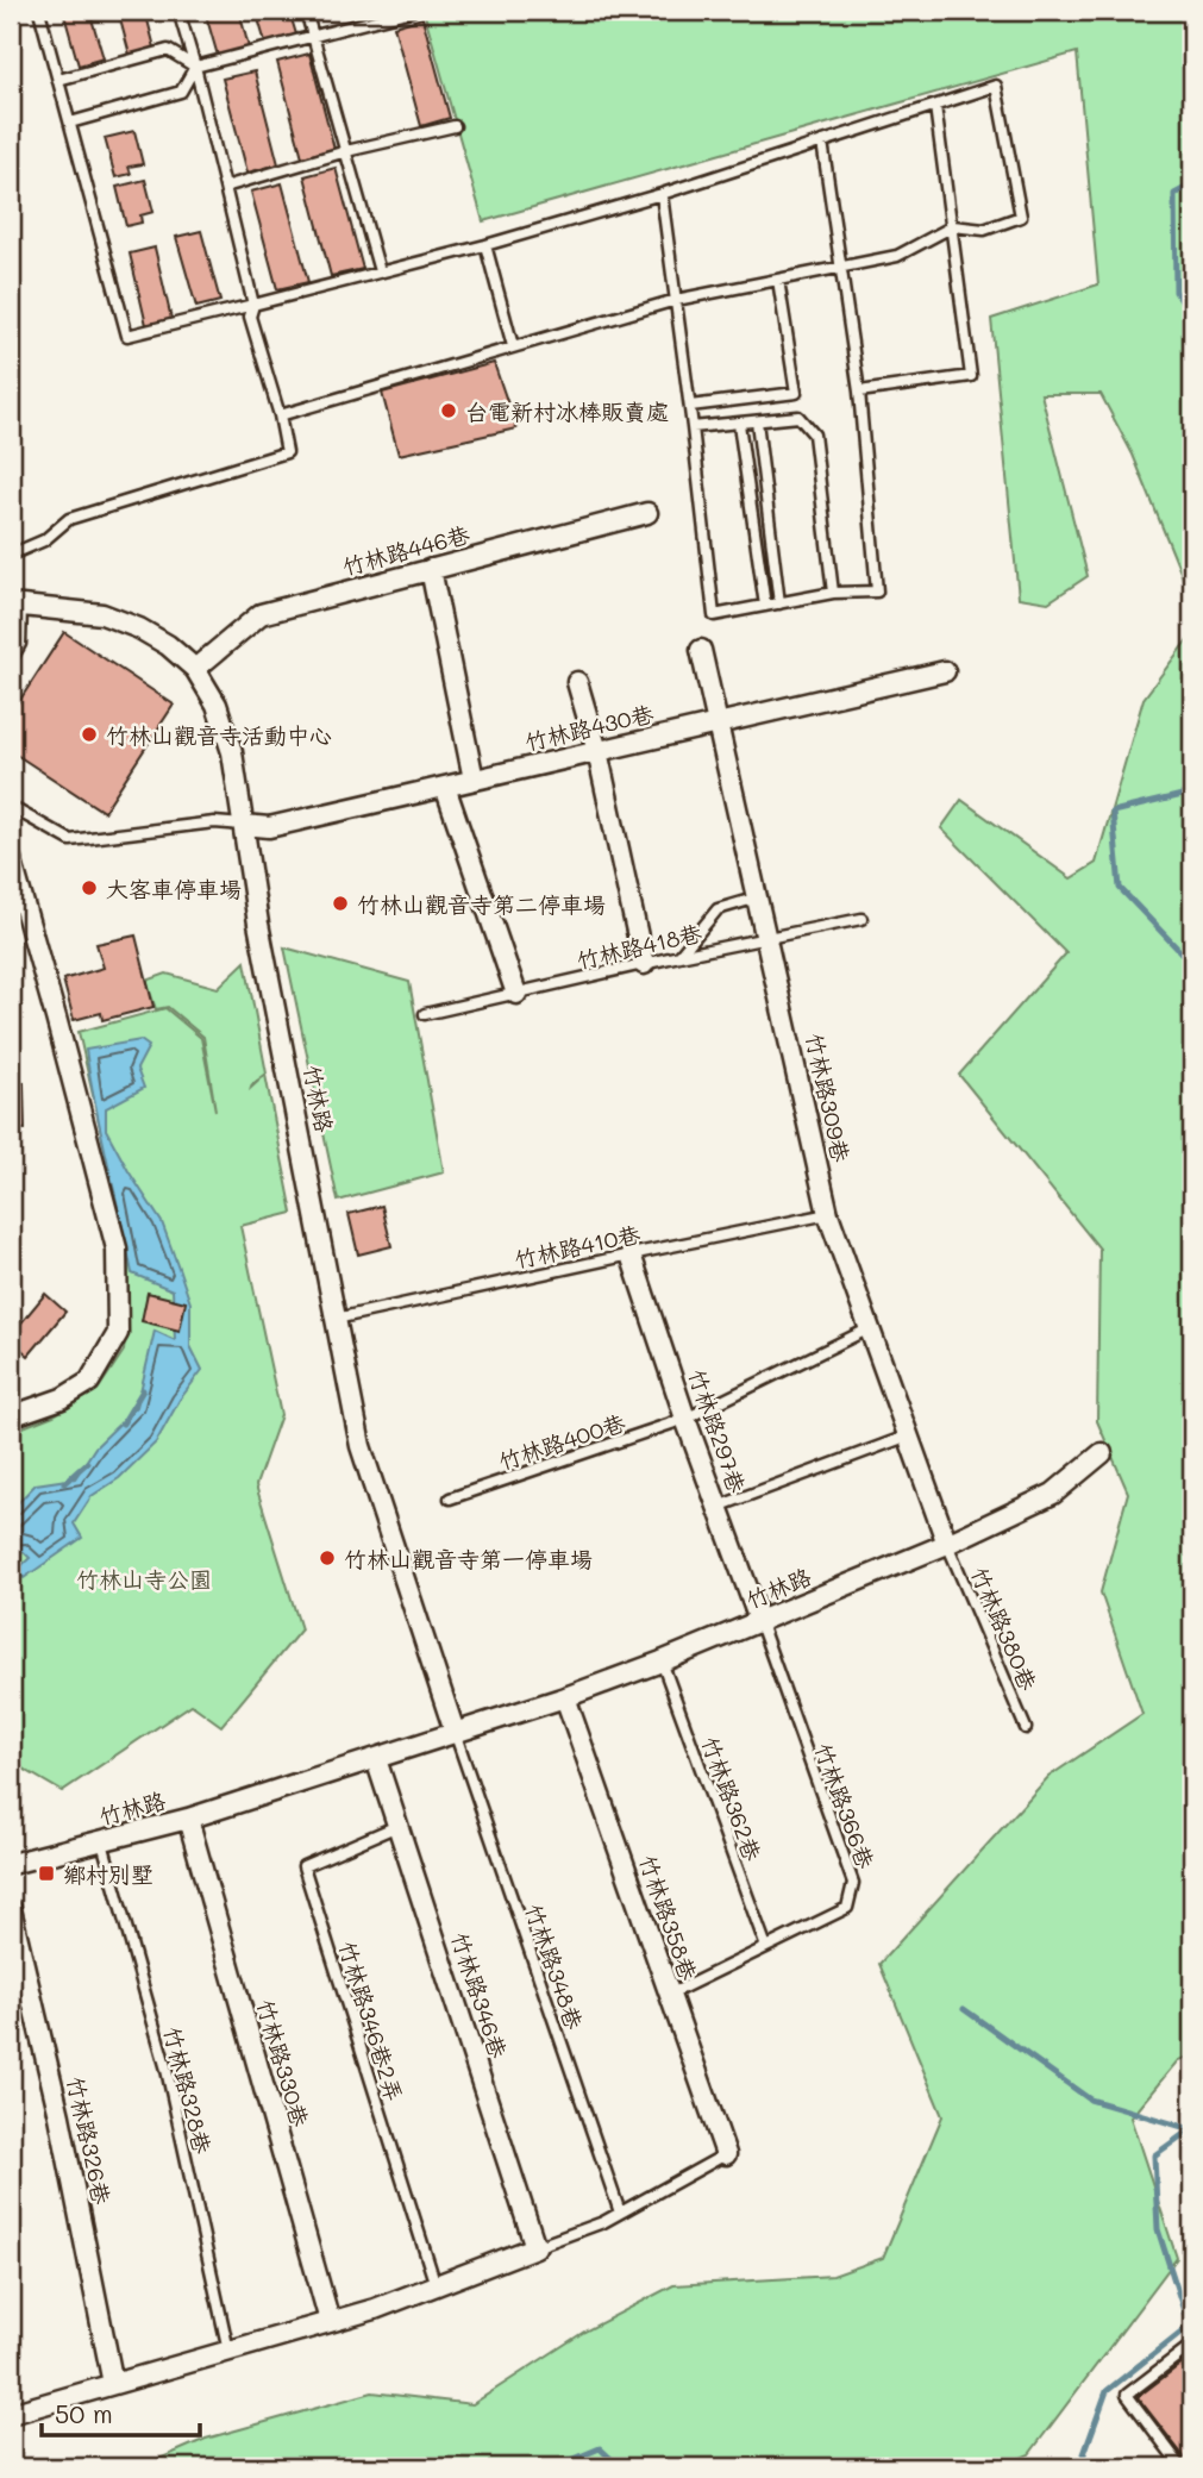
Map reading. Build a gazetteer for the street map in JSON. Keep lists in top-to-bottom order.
{
  "streets": {
    "street": [
      "竹林路446巷",
      "竹林路430巷",
      "竹林路309巷",
      "竹林路",
      "竹林路297巷",
      "竹林路358巷",
      "竹林路346巷",
      "竹林路330巷",
      "竹林路326巷"
    ],
    "lane": [
      "竹林路418巷",
      "竹林路410巷",
      "竹林路400巷",
      "竹林路380巷",
      "竹林路362巷",
      "竹林路366巷",
      "竹林路348巷",
      "竹林路346巷2弄",
      "竹林路328巷"
    ]
  },
  "crossings": [
    ["竹林路446巷", "竹林路"],
    ["竹林路430巷", "竹林路309巷"],
    ["竹林路430巷", "竹林路"],
    ["竹林路418巷", "竹林路309巷"],
    ["竹林路309巷", "竹林路"],
    ["竹林路309巷", "竹林路410巷"],
    ["竹林路309巷", "竹林路400巷"],
    ["竹林路309巷", "竹林路380巷"],
    ["竹林路", "竹林路410巷"],
    ["竹林路", "竹林路297巷"],
    ["竹林路", "竹林路380巷"],
    ["竹林路", "竹林路362巷"],
    ["竹林路", "竹林路366巷"],
    ["竹林路", "竹林路358巷"],
    ["竹林路", "竹林路348巷"],
    ["竹林路", "竹林路346巷"],
    ["竹林路", "竹林路330巷"],
    ["竹林路", "竹林路328巷"],
    ["竹林路410巷", "竹林路297巷"],
    ["竹林路297巷", "竹林路400巷"],
    ["竹林路297巷", "竹林路366巷"],
    ["竹林路362巷", "竹林路366巷"],
    ["竹林路366巷", "竹林路358巷"],
    ["竹林路346巷", "竹林路346巷2弄"]
  ],
  "parks": ["竹林山寺公園"],
  "places": {
    "other": [
      "台電新村冰棒販賣處",
      "竹林山觀音寺活動中心",
      "大客車停車場",
      "竹林山觀音寺第二停車場",
      "竹林山觀音寺第一停車場"
    ],
    "transit": ["鄉村別墅"]
  },
  "scale_bar": "50 m"
}
